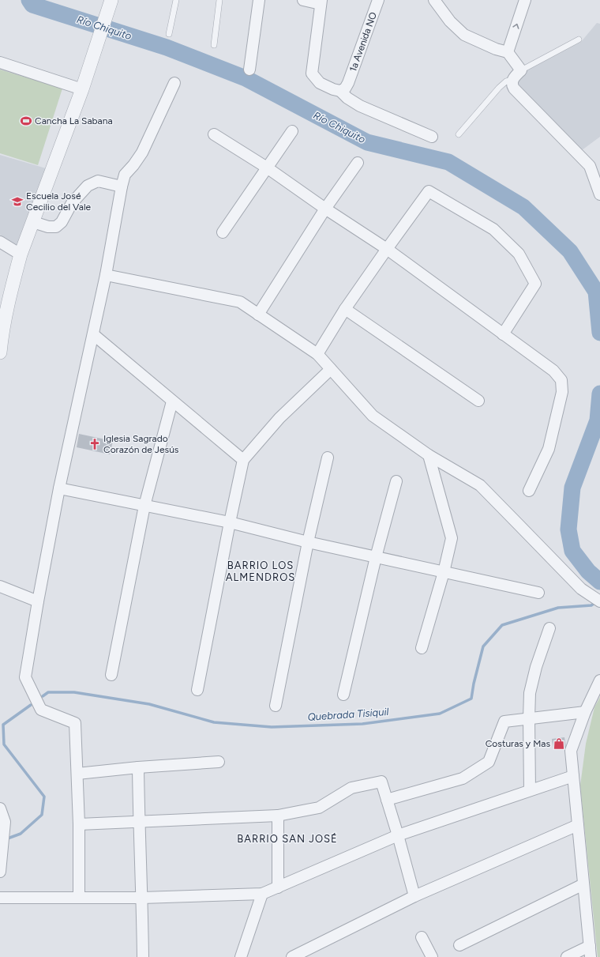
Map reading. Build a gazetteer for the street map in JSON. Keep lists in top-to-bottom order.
{
  "streets": {
    "street": ["1a Avenida NO"]
  },
  "districts": ["BARRIO LOS ALMENDROS", "BARRIO SAN JOSÉ"],
  "water": ["Río Chiquito", "Quebrada Tisiquil"],
  "places": {
    "sports": ["Cancha La Sabana"],
    "school or university": ["Escuela José Cecilio del Vale"],
    "church": ["Iglesia Sagrado Corazón de Jesús"],
    "shop": ["Costuras y Mas"]
  }
}
